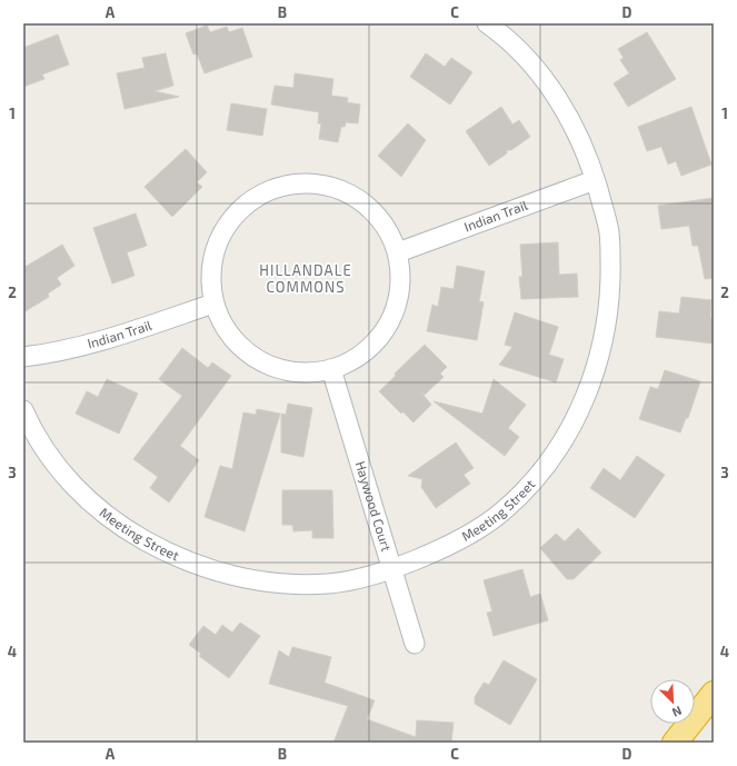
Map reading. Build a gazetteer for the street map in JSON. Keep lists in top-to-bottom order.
{
  "streets": {
    "street": ["Indian Trail", "Haywood Court", "Meeting Street"]
  },
  "crossings": [
    ["Indian Trail", "Meeting Street"],
    ["Haywood Court", "Meeting Street"]
  ],
  "districts": ["HILLANDALE COMMONS"],
  "north": "bottom right",
  "grid": {
    "columns": [
      "A",
      "B",
      "C",
      "D"
    ],
    "rows": [
      "1",
      "2",
      "3",
      "4"
    ]
  }
}
